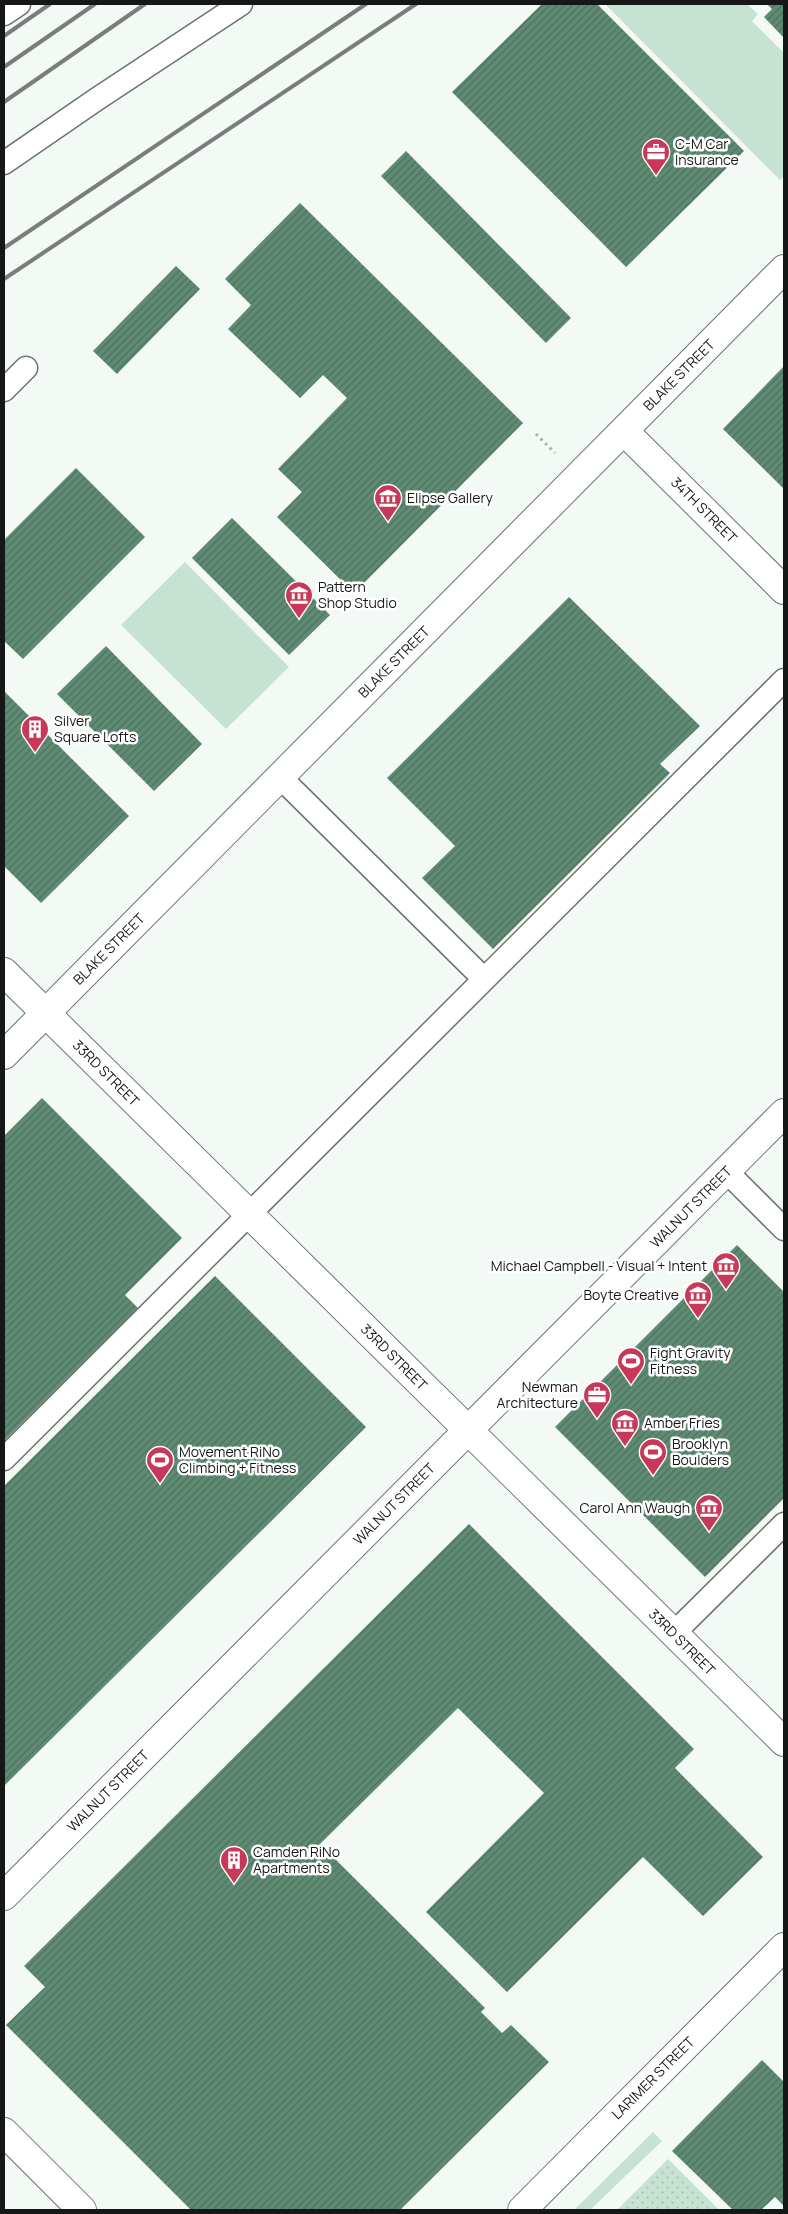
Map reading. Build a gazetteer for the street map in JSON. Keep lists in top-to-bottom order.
{
  "streets": {
    "street": [
      "BLAKE STREET",
      "34TH STREET",
      "33RD STREET",
      "WALNUT STREET",
      "LARIMER STREET"
    ]
  },
  "crossings": [
    ["BLAKE STREET", "34TH STREET"],
    ["BLAKE STREET", "33RD STREET"],
    ["33RD STREET", "WALNUT STREET"]
  ],
  "places": {
    "office": ["C-M Car Insurance", "Newman Architecture"],
    "museum": [
      "Elipse Gallery",
      "Pattern Shop Studio",
      "Michael Campbell - Visual + Intent",
      "Boyte Creative",
      "Amber Fries",
      "Carol Ann Waugh"
    ],
    "building": ["Silver Square Lofts", "Camden RiNo Apartments"],
    "sports": ["Fight Gravity Fitness", "Brooklyn Boulders", "Movement RiNo Climbing + Fitness"]
  }
}
